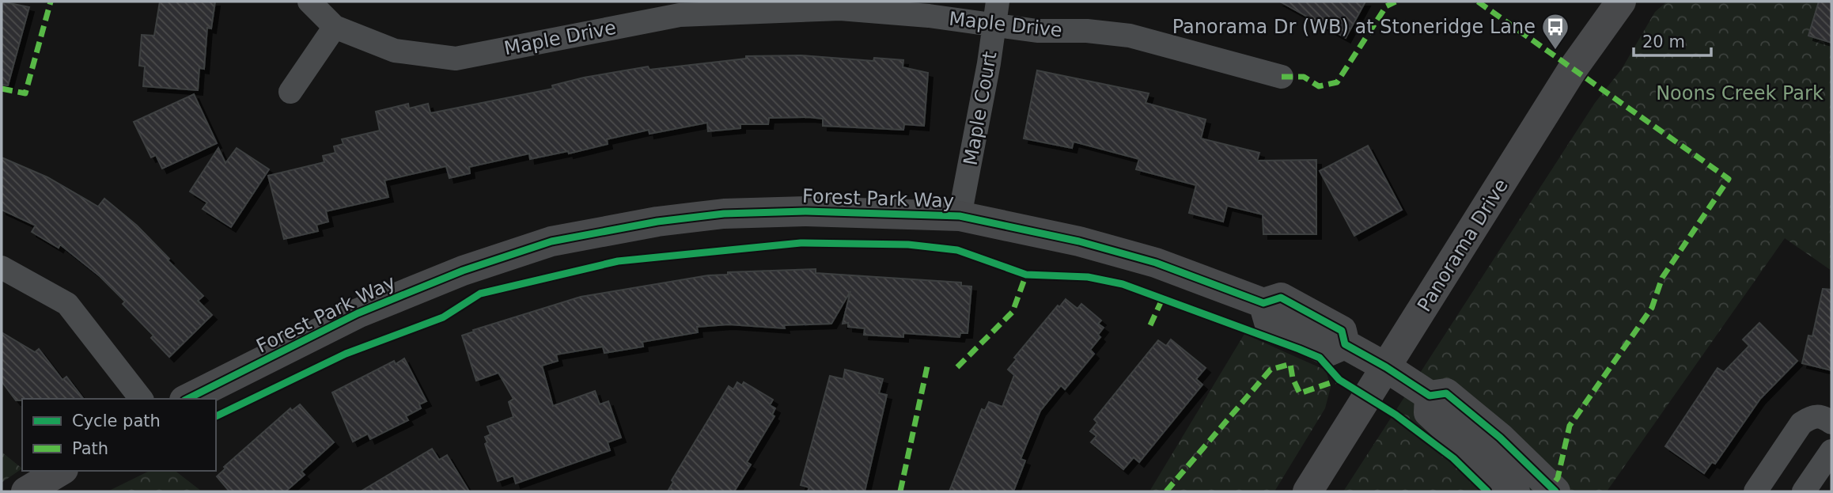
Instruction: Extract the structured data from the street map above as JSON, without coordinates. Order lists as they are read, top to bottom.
{
  "streets": {
    "street": [
      "Maple Drive",
      "Maple Court",
      "Forest Park Way",
      "Panorama Drive"
    ]
  },
  "crossings": [
    ["Maple Drive", "Maple Court"],
    ["Maple Court", "Forest Park Way"],
    ["Forest Park Way", "Panorama Drive"]
  ],
  "parks": ["Noons Creek Park"],
  "places": {
    "bus stop": ["Panorama Dr (WB) at Stoneridge Lane"]
  },
  "legend": ["Cycle path", "Path"],
  "scale_bar": "20 m"
}
